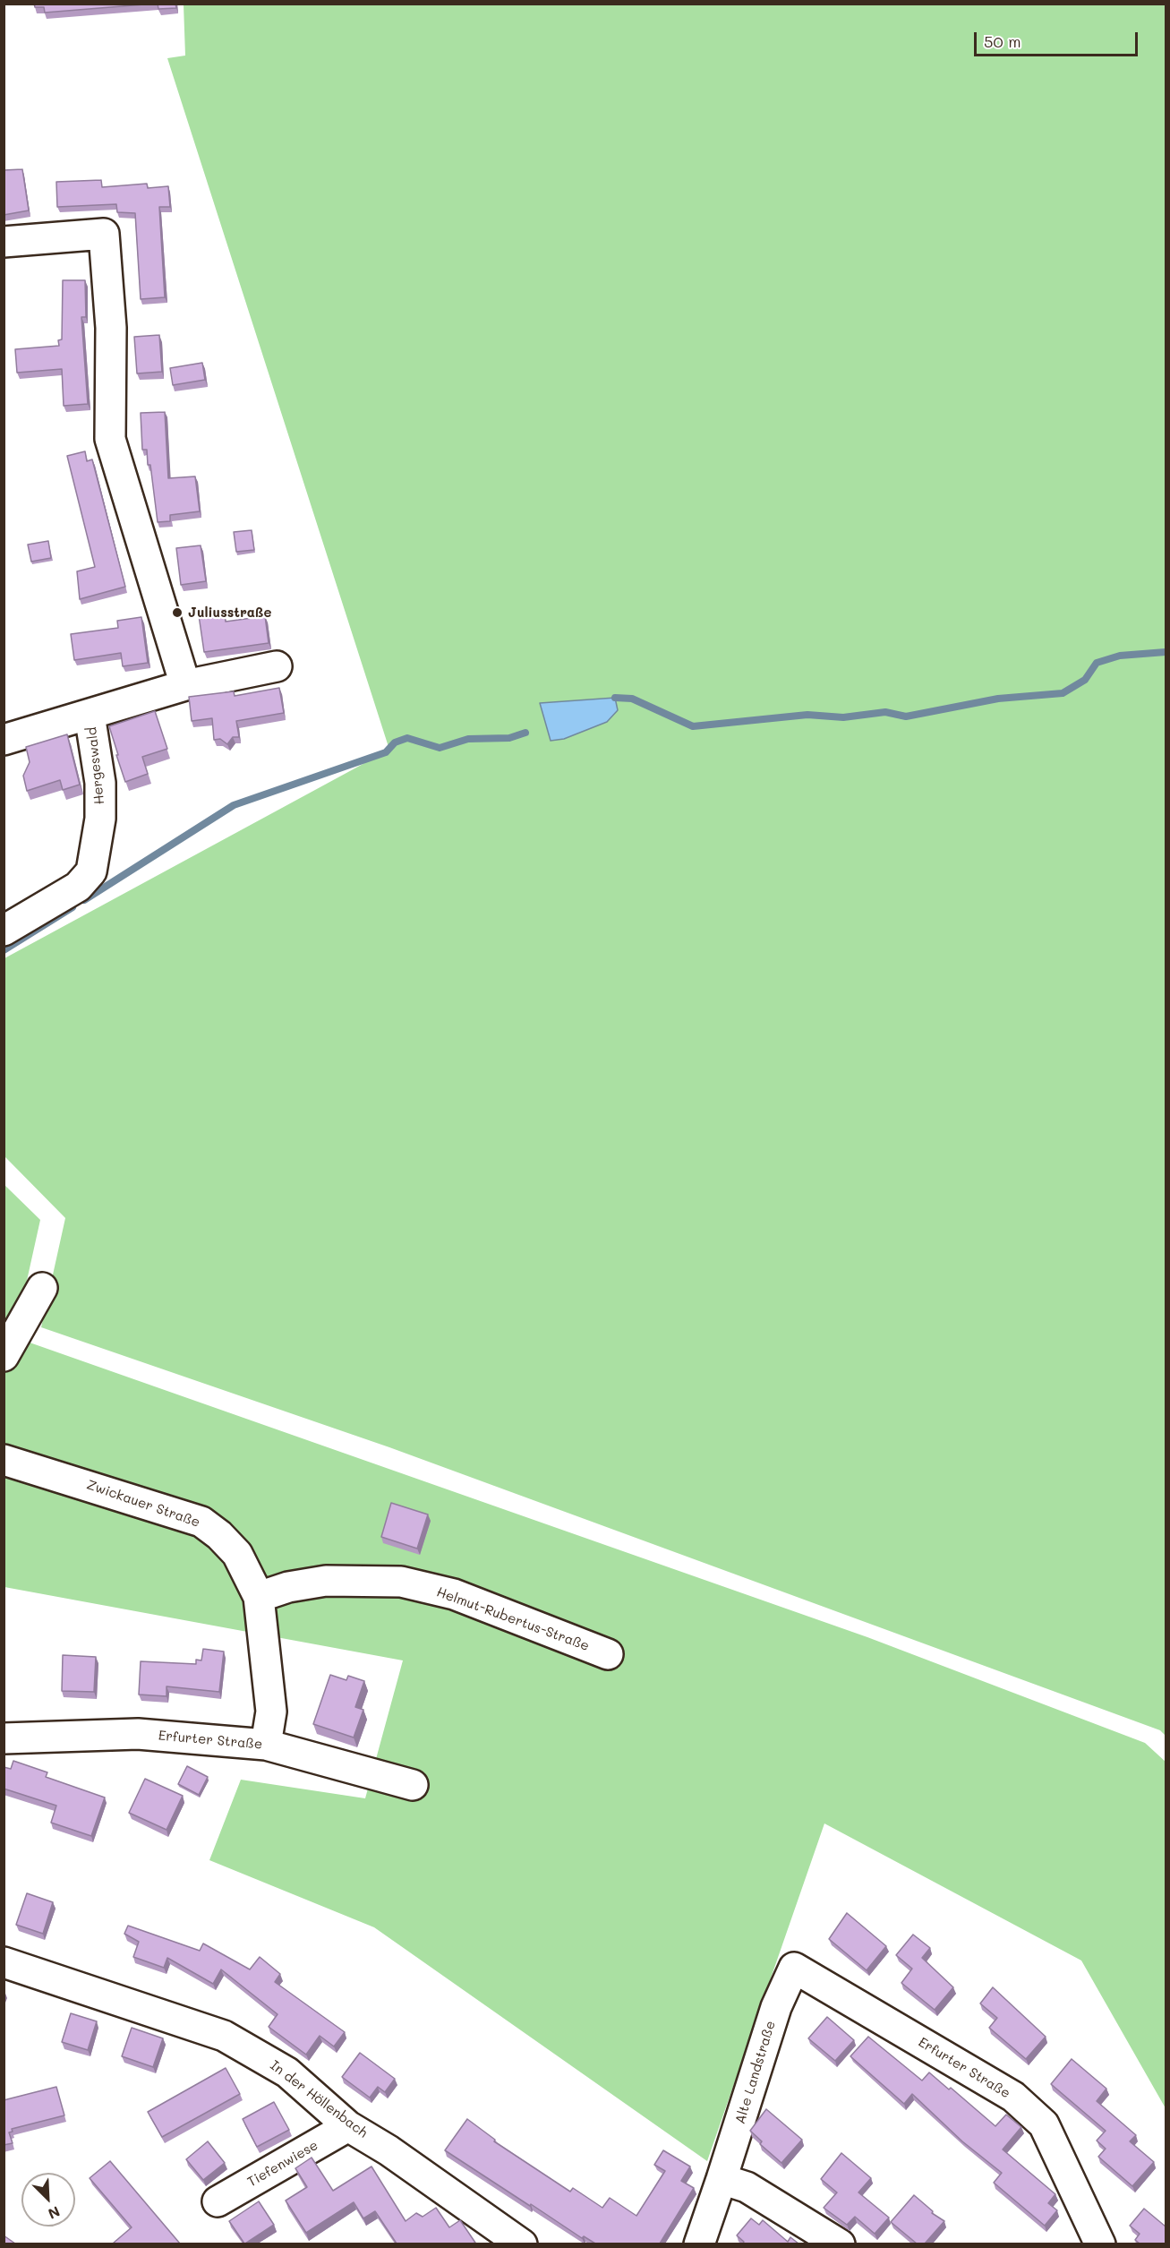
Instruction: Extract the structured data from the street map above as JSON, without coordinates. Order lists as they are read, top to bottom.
{
  "streets": {
    "street": [
      "Hergeswald",
      "Zwickauer Straße",
      "Helmut-Rubertus-Straße",
      "Erfurter Straße",
      "Alte Landstraße",
      "In der Höllenbach",
      "Tiefenwiese"
    ]
  },
  "crossings": [
    ["Zwickauer Straße", "Helmut-Rubertus-Straße"],
    ["Zwickauer Straße", "Erfurter Straße"],
    ["Erfurter Straße", "Alte Landstraße"],
    ["In der Höllenbach", "Tiefenwiese"]
  ],
  "places": ["Juliusstraße"],
  "scale_bar": "50 m",
  "north": "bottom right"
}
